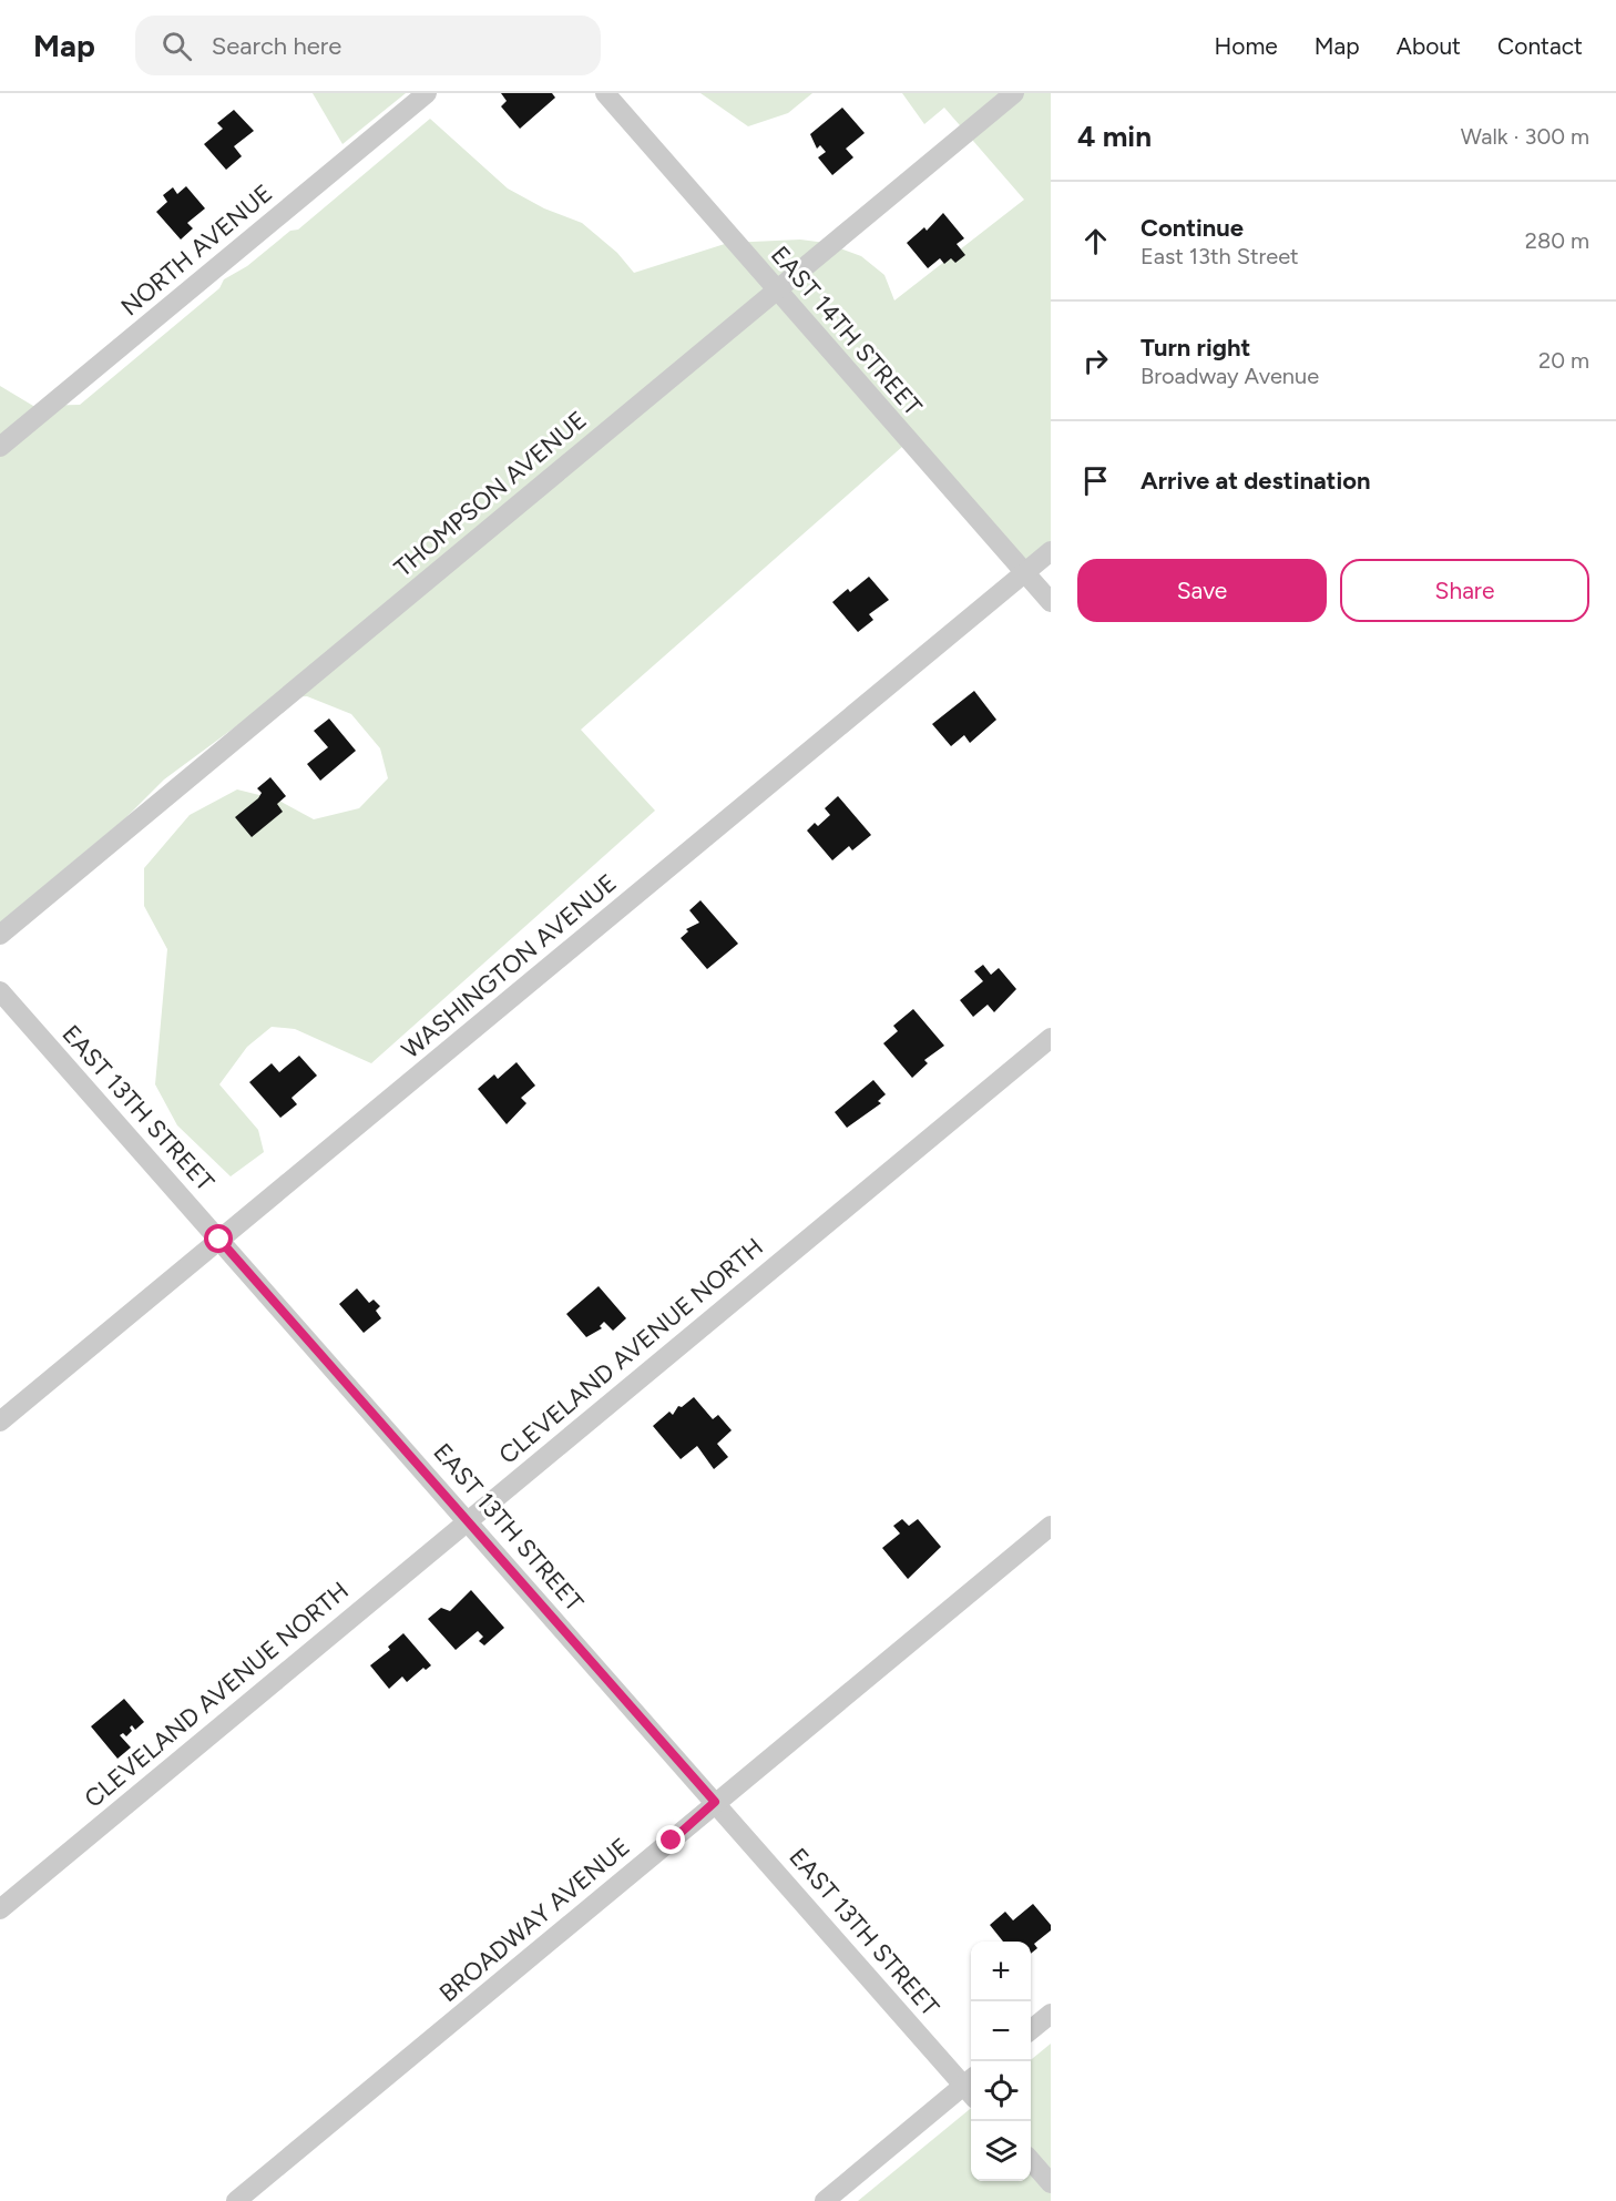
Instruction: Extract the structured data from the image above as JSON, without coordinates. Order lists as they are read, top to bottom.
{
  "streets": {
    "street": [
      "NORTH AVENUE",
      "EAST 14TH STREET",
      "THOMPSON AVENUE",
      "WASHINGTON AVENUE",
      "EAST 13TH STREET",
      "CLEVELAND AVENUE NORTH",
      "BROADWAY AVENUE"
    ]
  },
  "crossings": [
    ["EAST 14TH STREET", "THOMPSON AVENUE"],
    ["EAST 14TH STREET", "WASHINGTON AVENUE"],
    ["WASHINGTON AVENUE", "EAST 13TH STREET"],
    ["EAST 13TH STREET", "CLEVELAND AVENUE NORTH"],
    ["EAST 13TH STREET", "BROADWAY AVENUE"]
  ],
  "page": {
    "header": "Map",
    "search": "Search here",
    "nav": [
      "Home",
      "Map",
      "About",
      "Contact"
    ],
    "heading": ["4 min", "Walk · 300 m"],
    "list": [
      ["Continue", "East 13th Street", "280 m"],
      ["Turn right", "Broadway Avenue", "20 m"],
      "Arrive at destination"
    ],
    "buttons": ["Save", "Share"],
    "map_buttons": ["+", "−"]
  }
}
